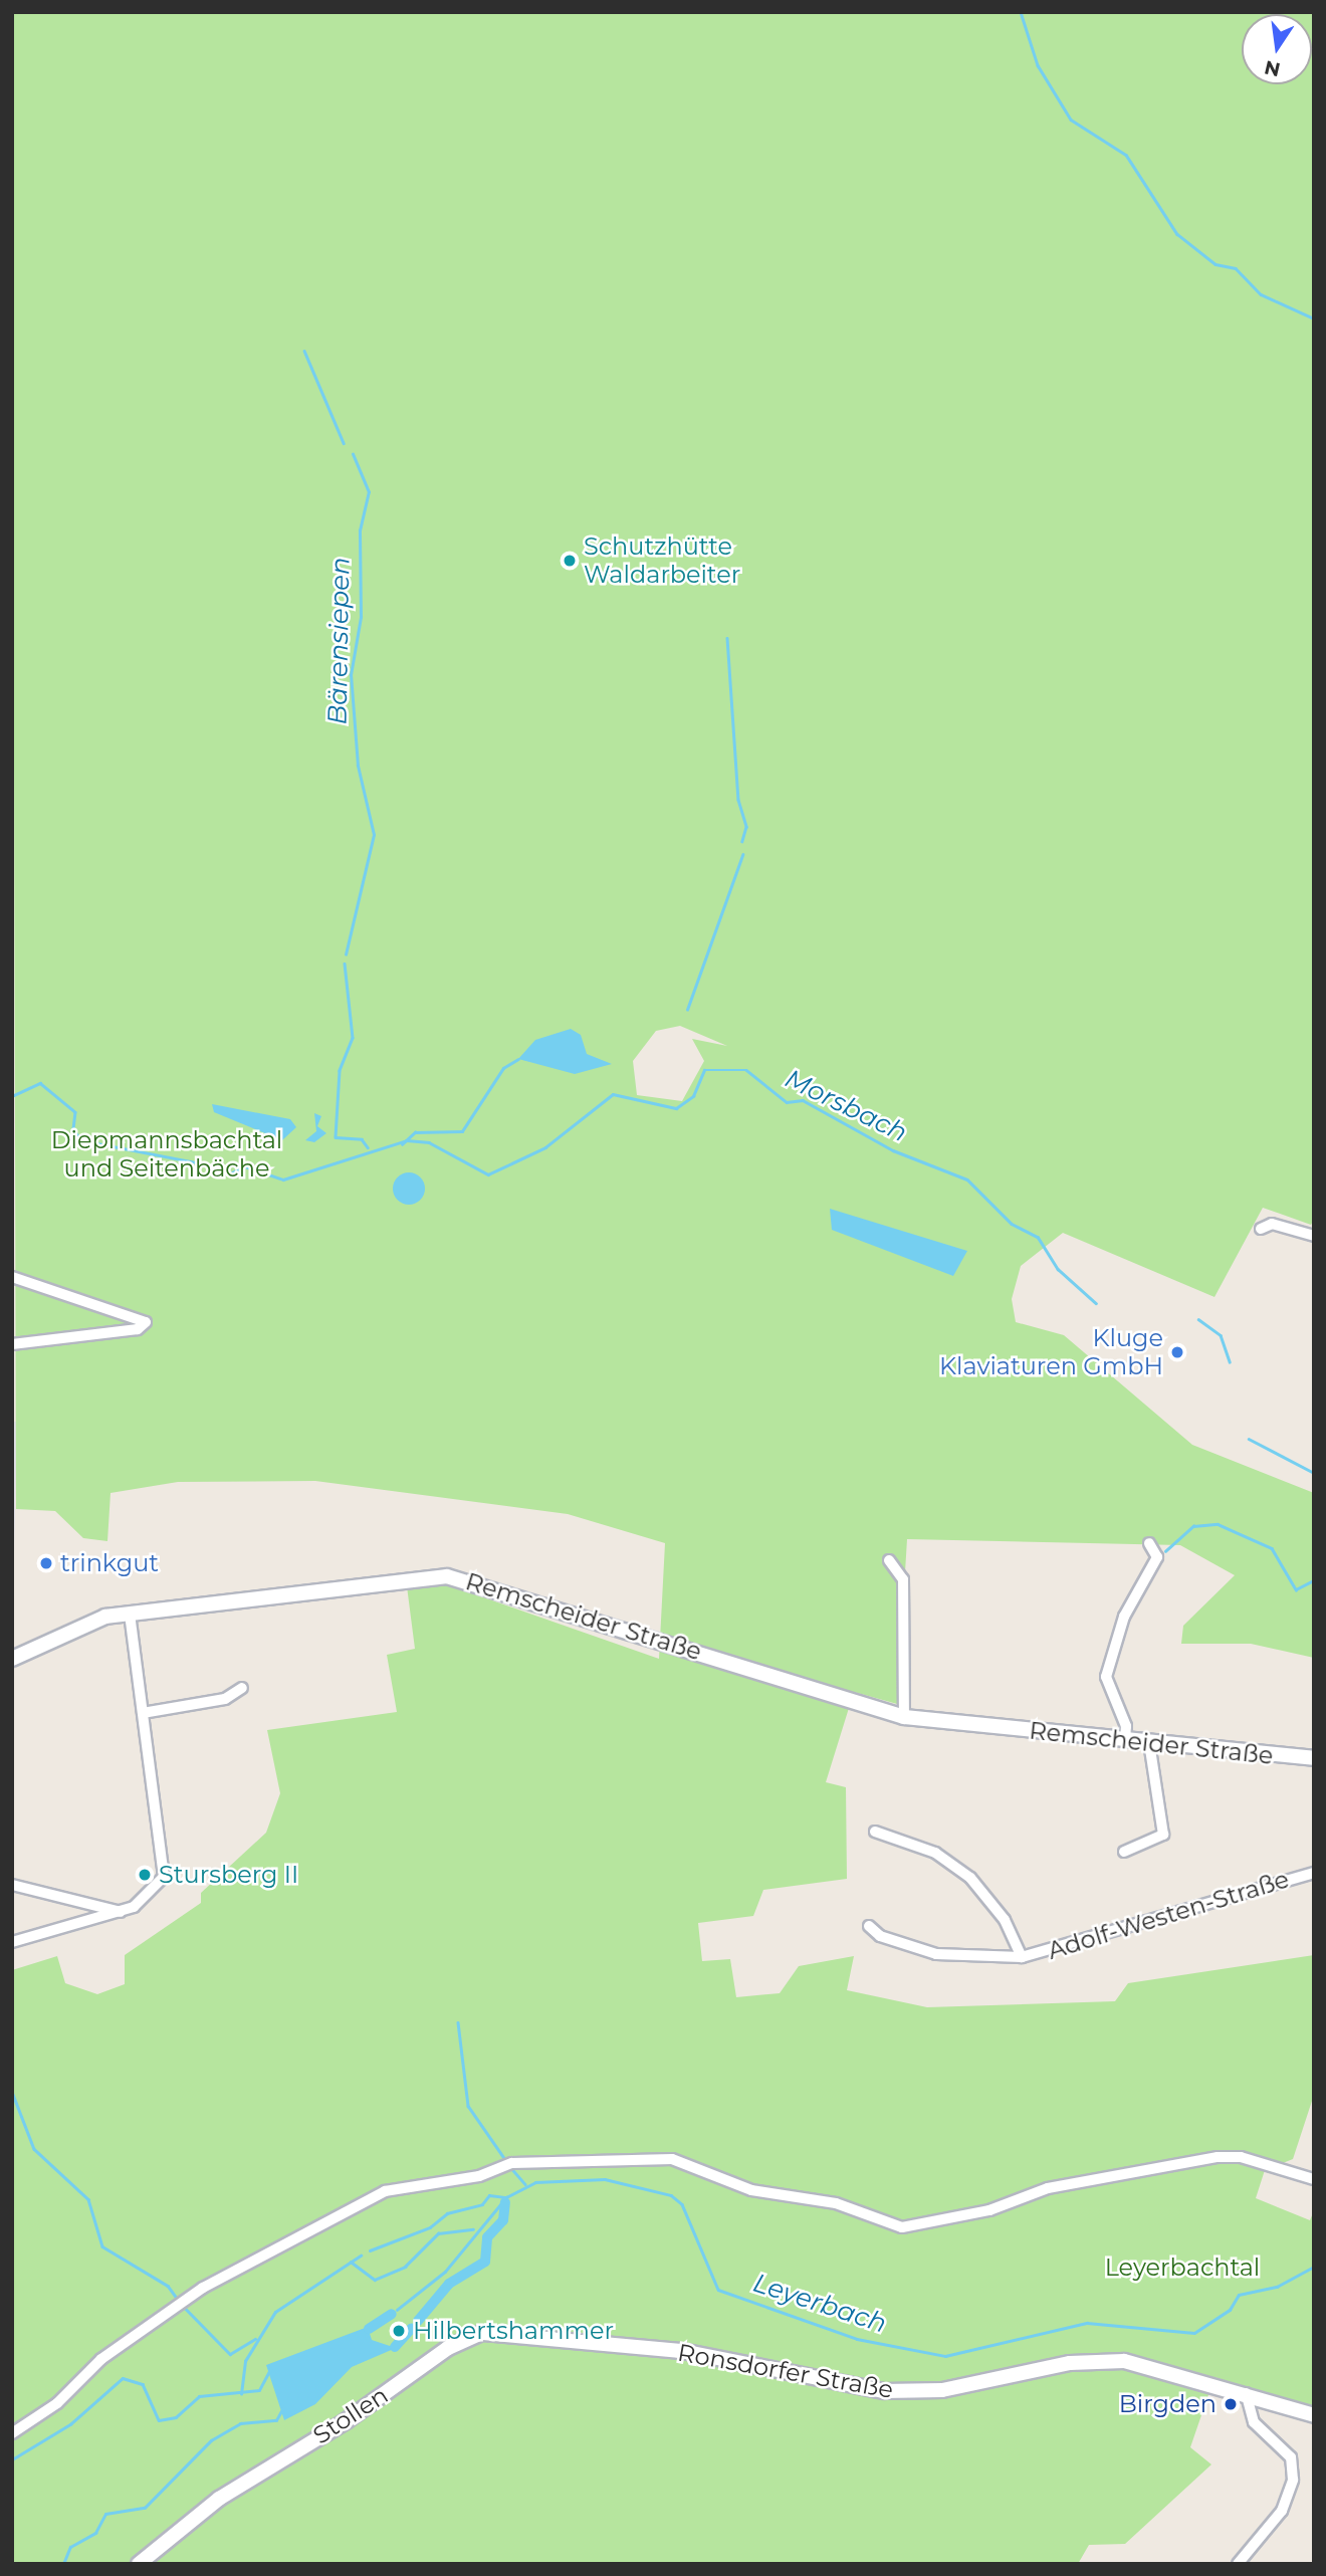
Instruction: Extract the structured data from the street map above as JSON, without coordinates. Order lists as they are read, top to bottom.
{
  "streets": {
    "main road": ["Remscheider Straße", "Ronsdorfer Straße", "Stollen"],
    "street": ["Adolf-Westen-Straße"]
  },
  "crossings": [
    ["Ronsdorfer Straße", "Stollen"]
  ],
  "water": ["Bärensiepen", "Morsbach", "Leyerbach"],
  "parks": ["Diepmannsbachtal und Seitenbäche", "Leyerbachtal"],
  "places": [
    "Schutzhütte Waldarbeiter",
    "Kluge Klaviaturen GmbH",
    "trinkgut",
    "Stursberg II",
    "Hilbertshammer",
    "Birgden"
  ],
  "north": "bottom"
}
